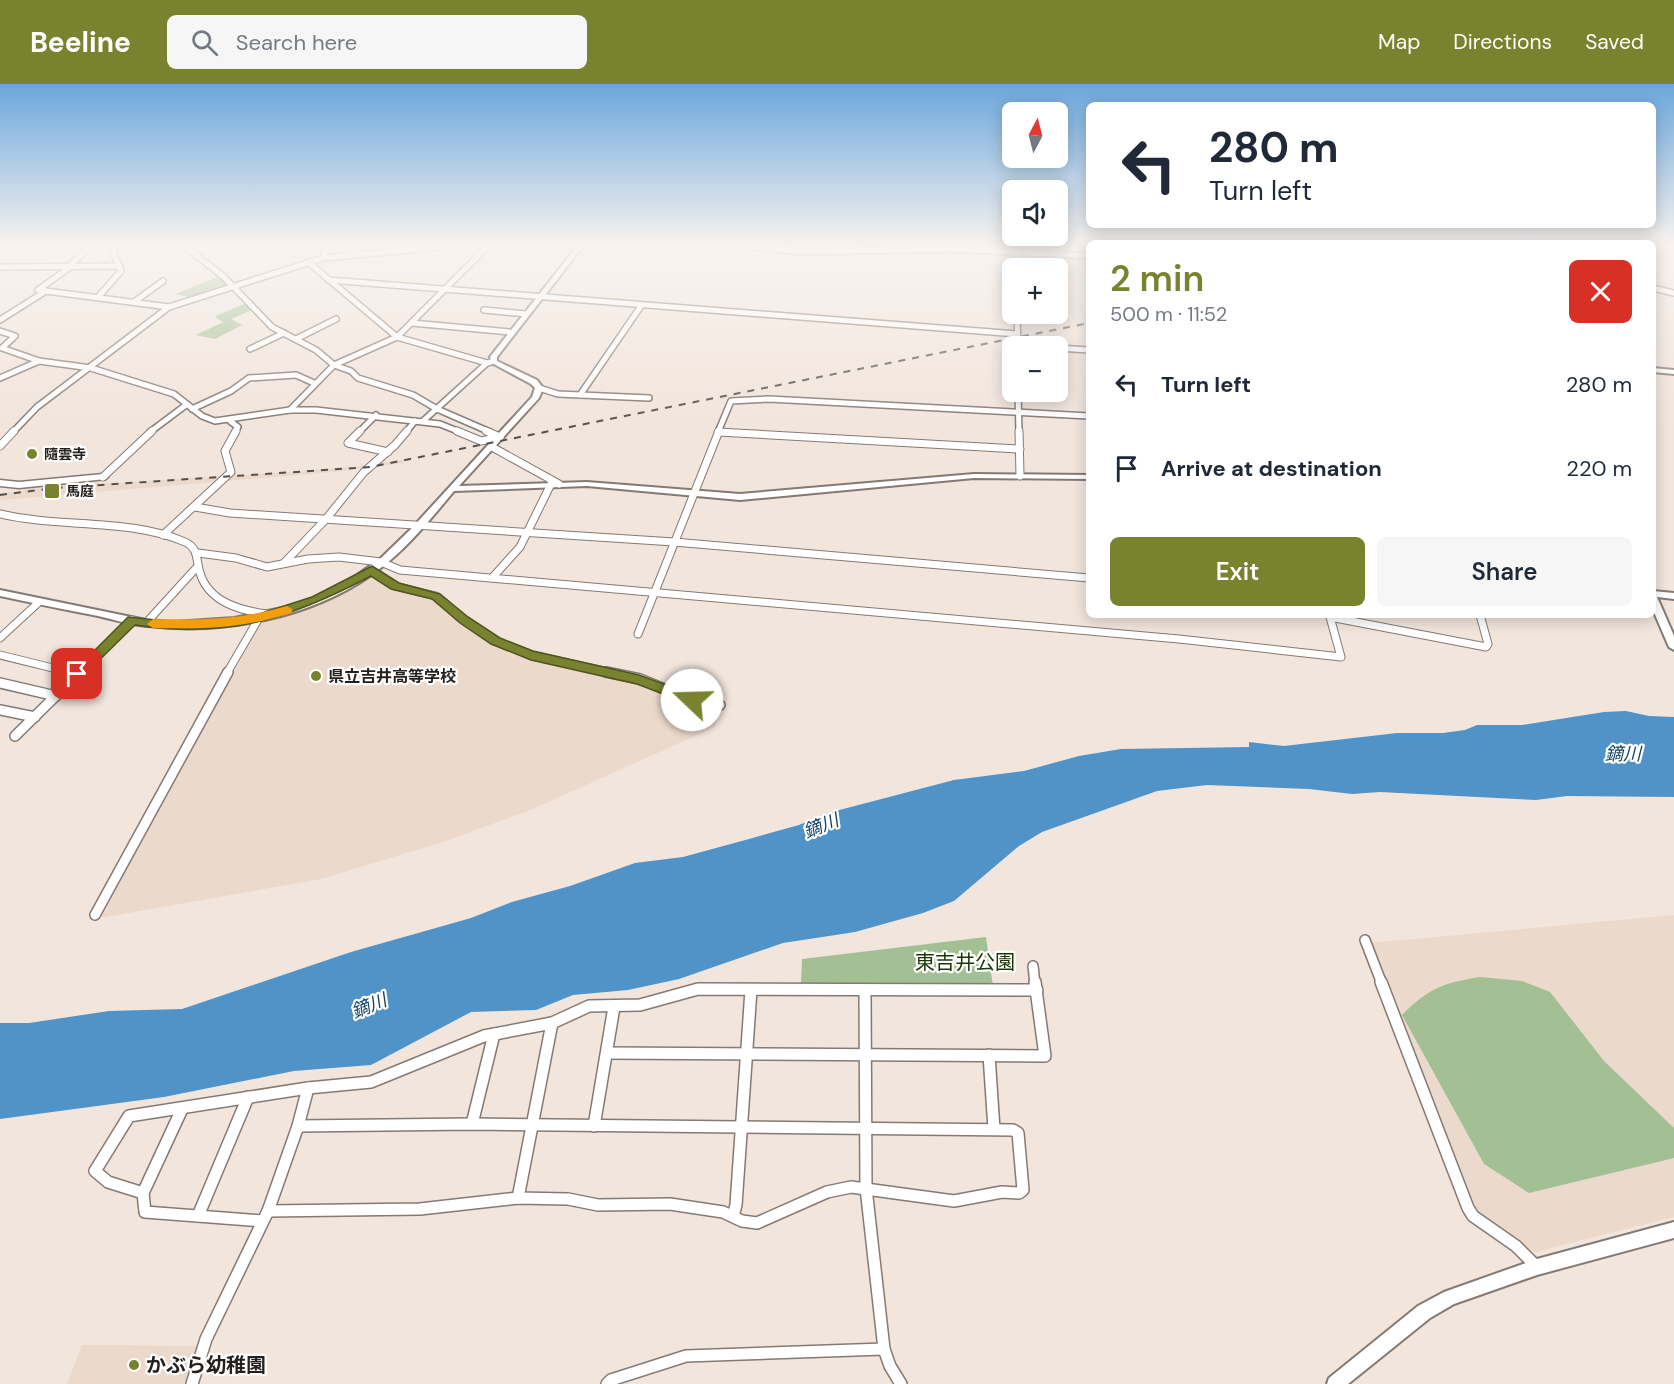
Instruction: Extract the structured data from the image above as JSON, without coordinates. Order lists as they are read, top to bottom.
{
  "water": ["鏑川"],
  "parks": ["東吉井公園"],
  "places": {
    "other": ["隨雲寺", "県立吉井高等学校", "かぶら幼稚園"],
    "transit": ["馬庭"]
  },
  "north": "top",
  "page": {
    "header": "Beeline",
    "search": "Search here",
    "nav": ["Map", "Directions", "Saved"],
    "map_buttons": ["+", "−"],
    "turn": ["280 m", "Turn left"],
    "heading": ["2 min", "500 m · 11:52"],
    "list": [
      {
        "name": "Turn left",
        "value": "280 m"
      },
      {
        "name": "Arrive at destination",
        "value": "220 m"
      }
    ],
    "buttons": ["Exit", "Share"]
  }
}
